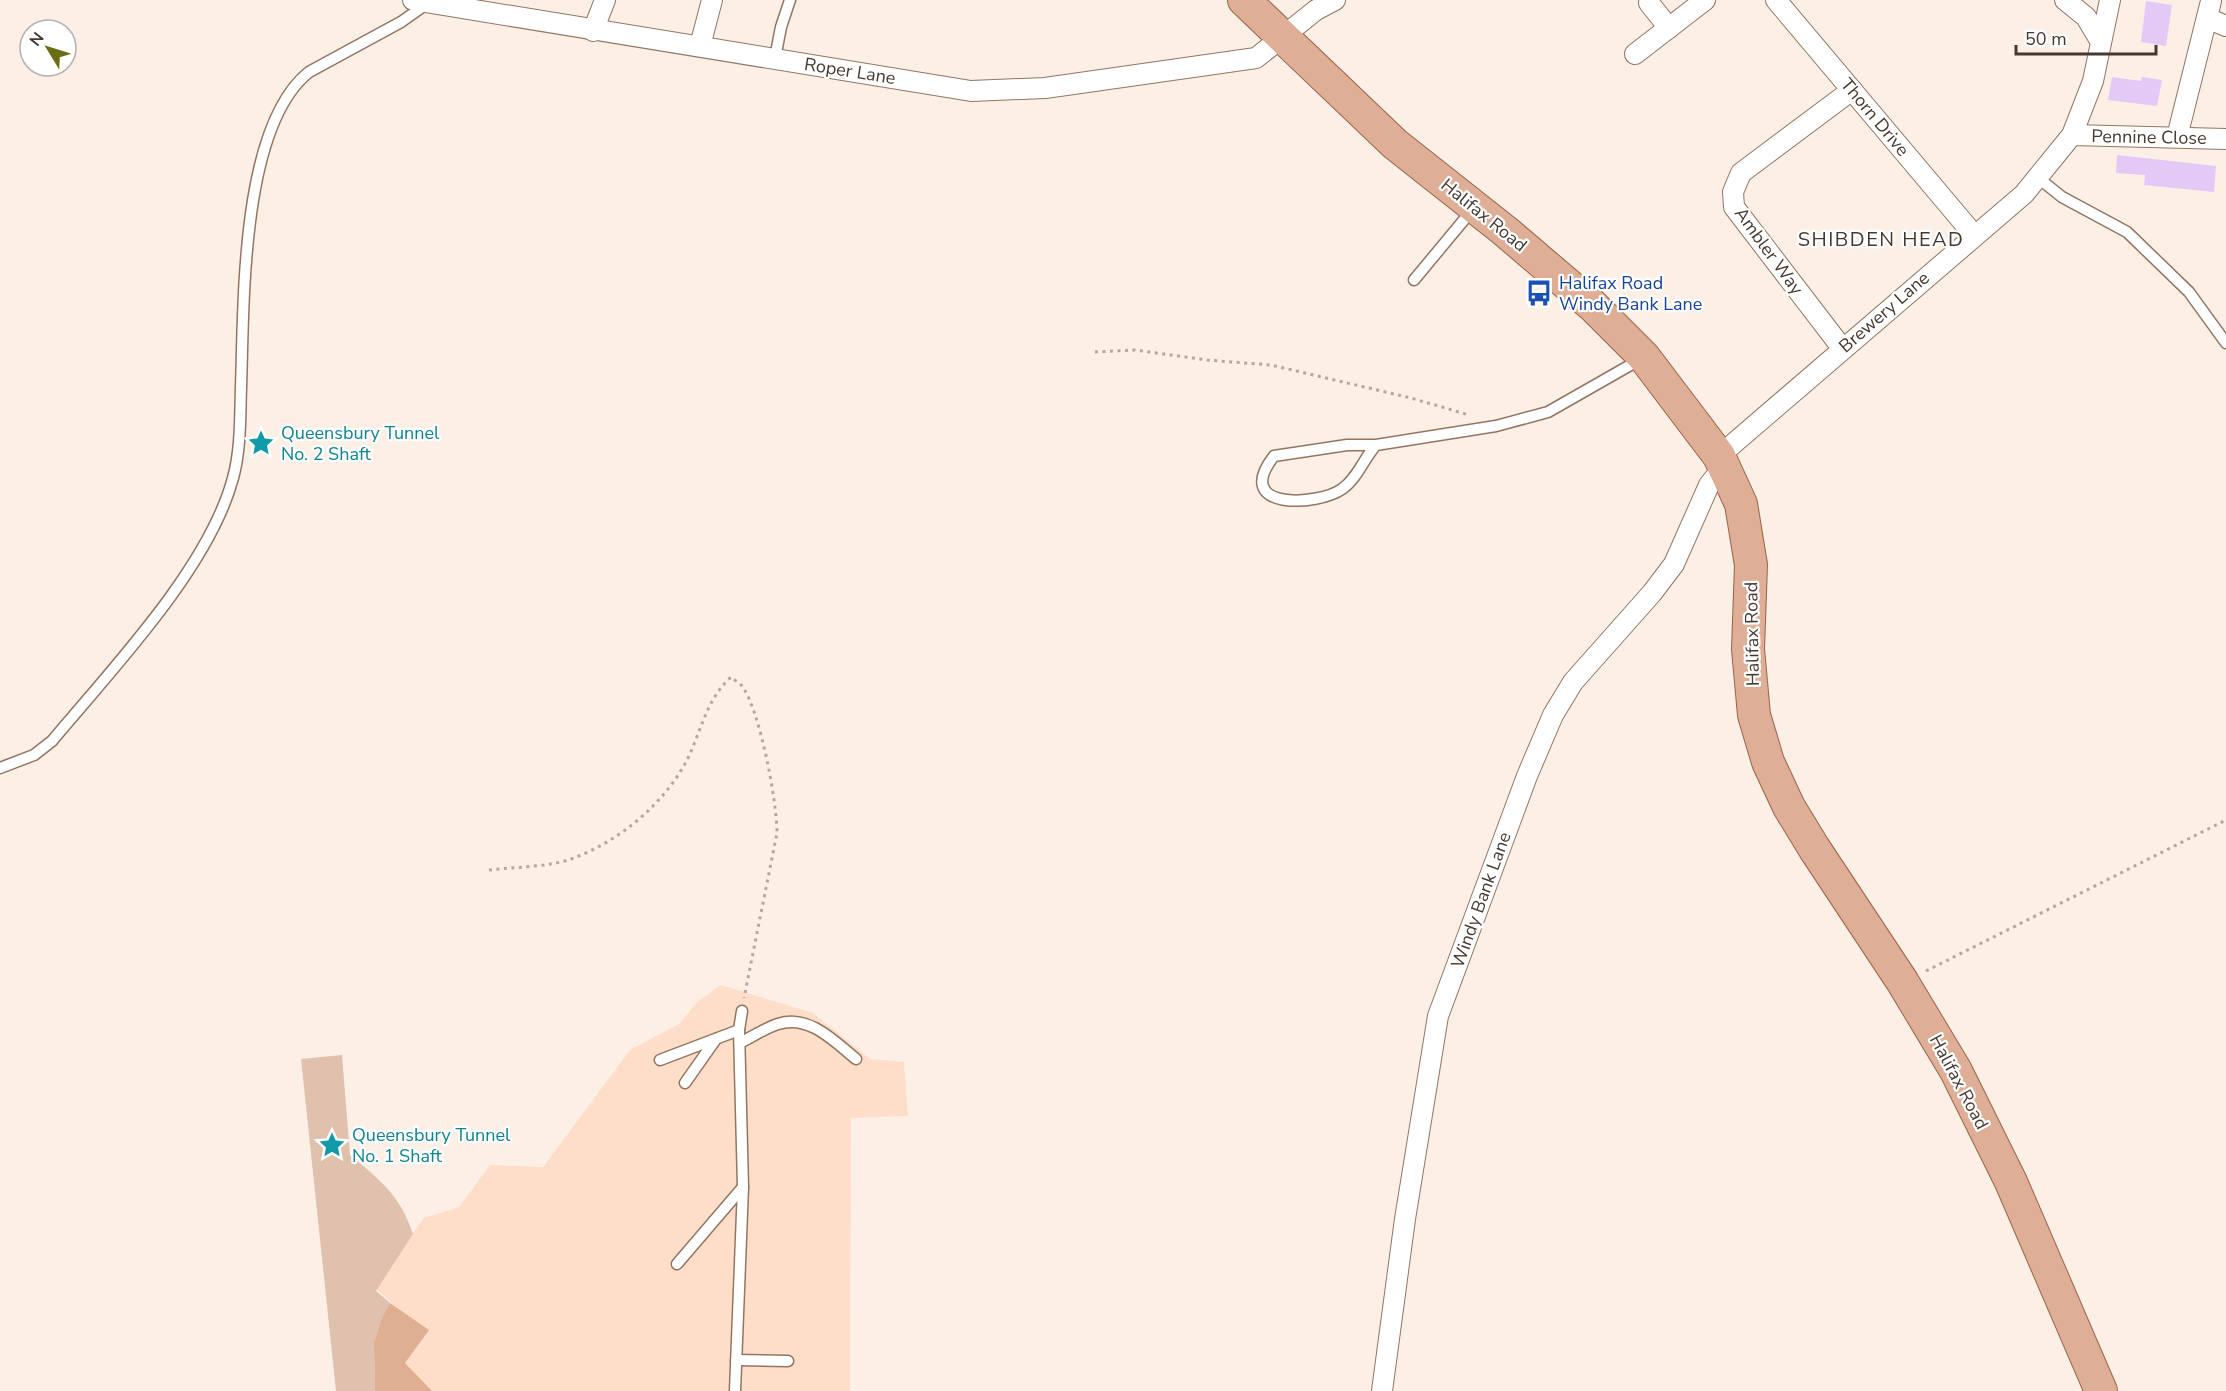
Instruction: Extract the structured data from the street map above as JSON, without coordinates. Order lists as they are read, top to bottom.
{
  "streets": {
    "main road": ["Halifax Road"],
    "street": [
      "Roper Lane",
      "Thorn Drive",
      "Pennine Close",
      "Ambler Way",
      "Brewery Lane",
      "Windy Bank Lane"
    ]
  },
  "crossings": [
    ["Roper Lane", "Halifax Road"],
    ["Thorn Drive", "Ambler Way"],
    ["Thorn Drive", "Brewery Lane"],
    ["Pennine Close", "Brewery Lane"],
    ["Halifax Road", "Brewery Lane"],
    ["Halifax Road", "Windy Bank Lane"],
    ["Ambler Way", "Brewery Lane"],
    ["Brewery Lane", "Windy Bank Lane"]
  ],
  "districts": ["SHIBDEN HEAD"],
  "places": {
    "bus stop": ["Halifax Road Windy Bank Lane"],
    "place": ["Queensbury Tunnel No. 2 Shaft", "Queensbury Tunnel No. 1 Shaft"]
  },
  "scale_bar": "50 m",
  "north": "top left"
}
